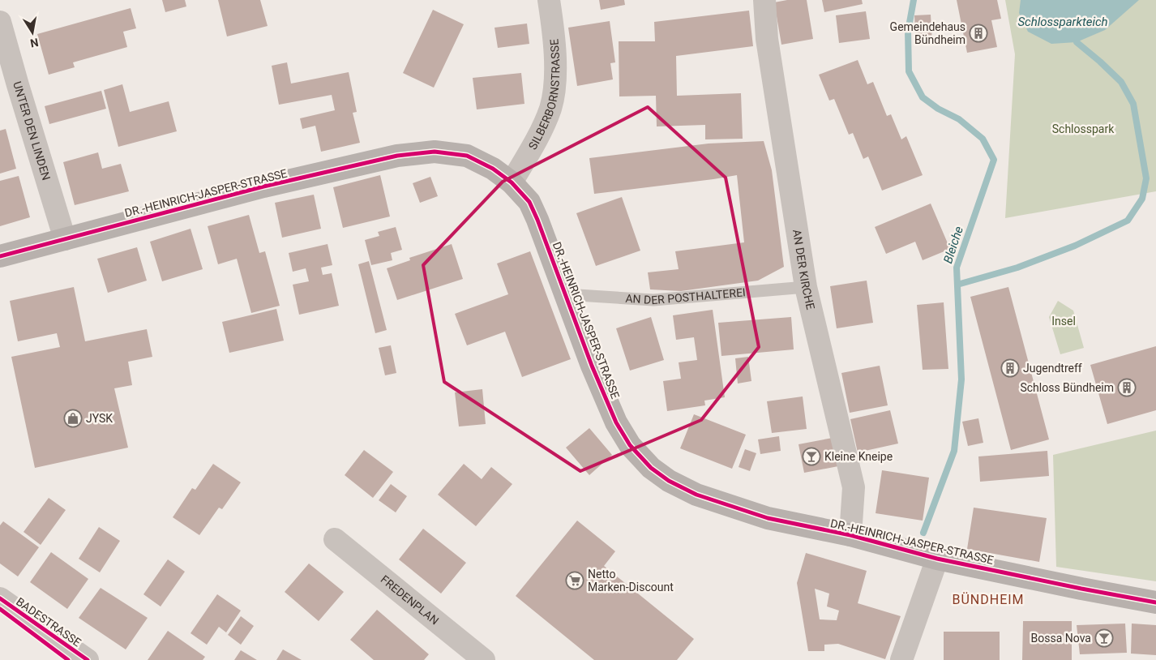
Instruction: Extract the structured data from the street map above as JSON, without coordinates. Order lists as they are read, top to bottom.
{
  "streets": {
    "main road": ["DR.-HEINRICH-JASPER-STRASSE"],
    "street": [
      "SILBERBORNSTRASSE",
      "UNTER DEN LINDEN",
      "AN DER KIRCHE",
      "FREDENPLAN",
      "BADESTRASSE"
    ],
    "lane": ["AN DER POSTHALTEREI"]
  },
  "crossings": [
    ["SILBERBORNSTRASSE", "DR.-HEINRICH-JASPER-STRASSE"],
    ["UNTER DEN LINDEN", "DR.-HEINRICH-JASPER-STRASSE"],
    ["DR.-HEINRICH-JASPER-STRASSE", "AN DER KIRCHE"],
    ["DR.-HEINRICH-JASPER-STRASSE", "AN DER POSTHALTEREI"],
    ["AN DER KIRCHE", "AN DER POSTHALTEREI"]
  ],
  "districts": ["BÜNDHEIM"],
  "water": ["Schlossparkteich", "Bleiche"],
  "parks": ["Schlosspark", "Insel"],
  "places": {
    "building": ["Gemeindehaus Bündheim", "Jugendtreff", "Schloss Bündheim"],
    "shop": ["JYSK"],
    "bar": ["Kleine Kneipe", "Bossa Nova"],
    "supermarket": ["Netto Marken-Discount"]
  },
  "north": "bottom"
}
